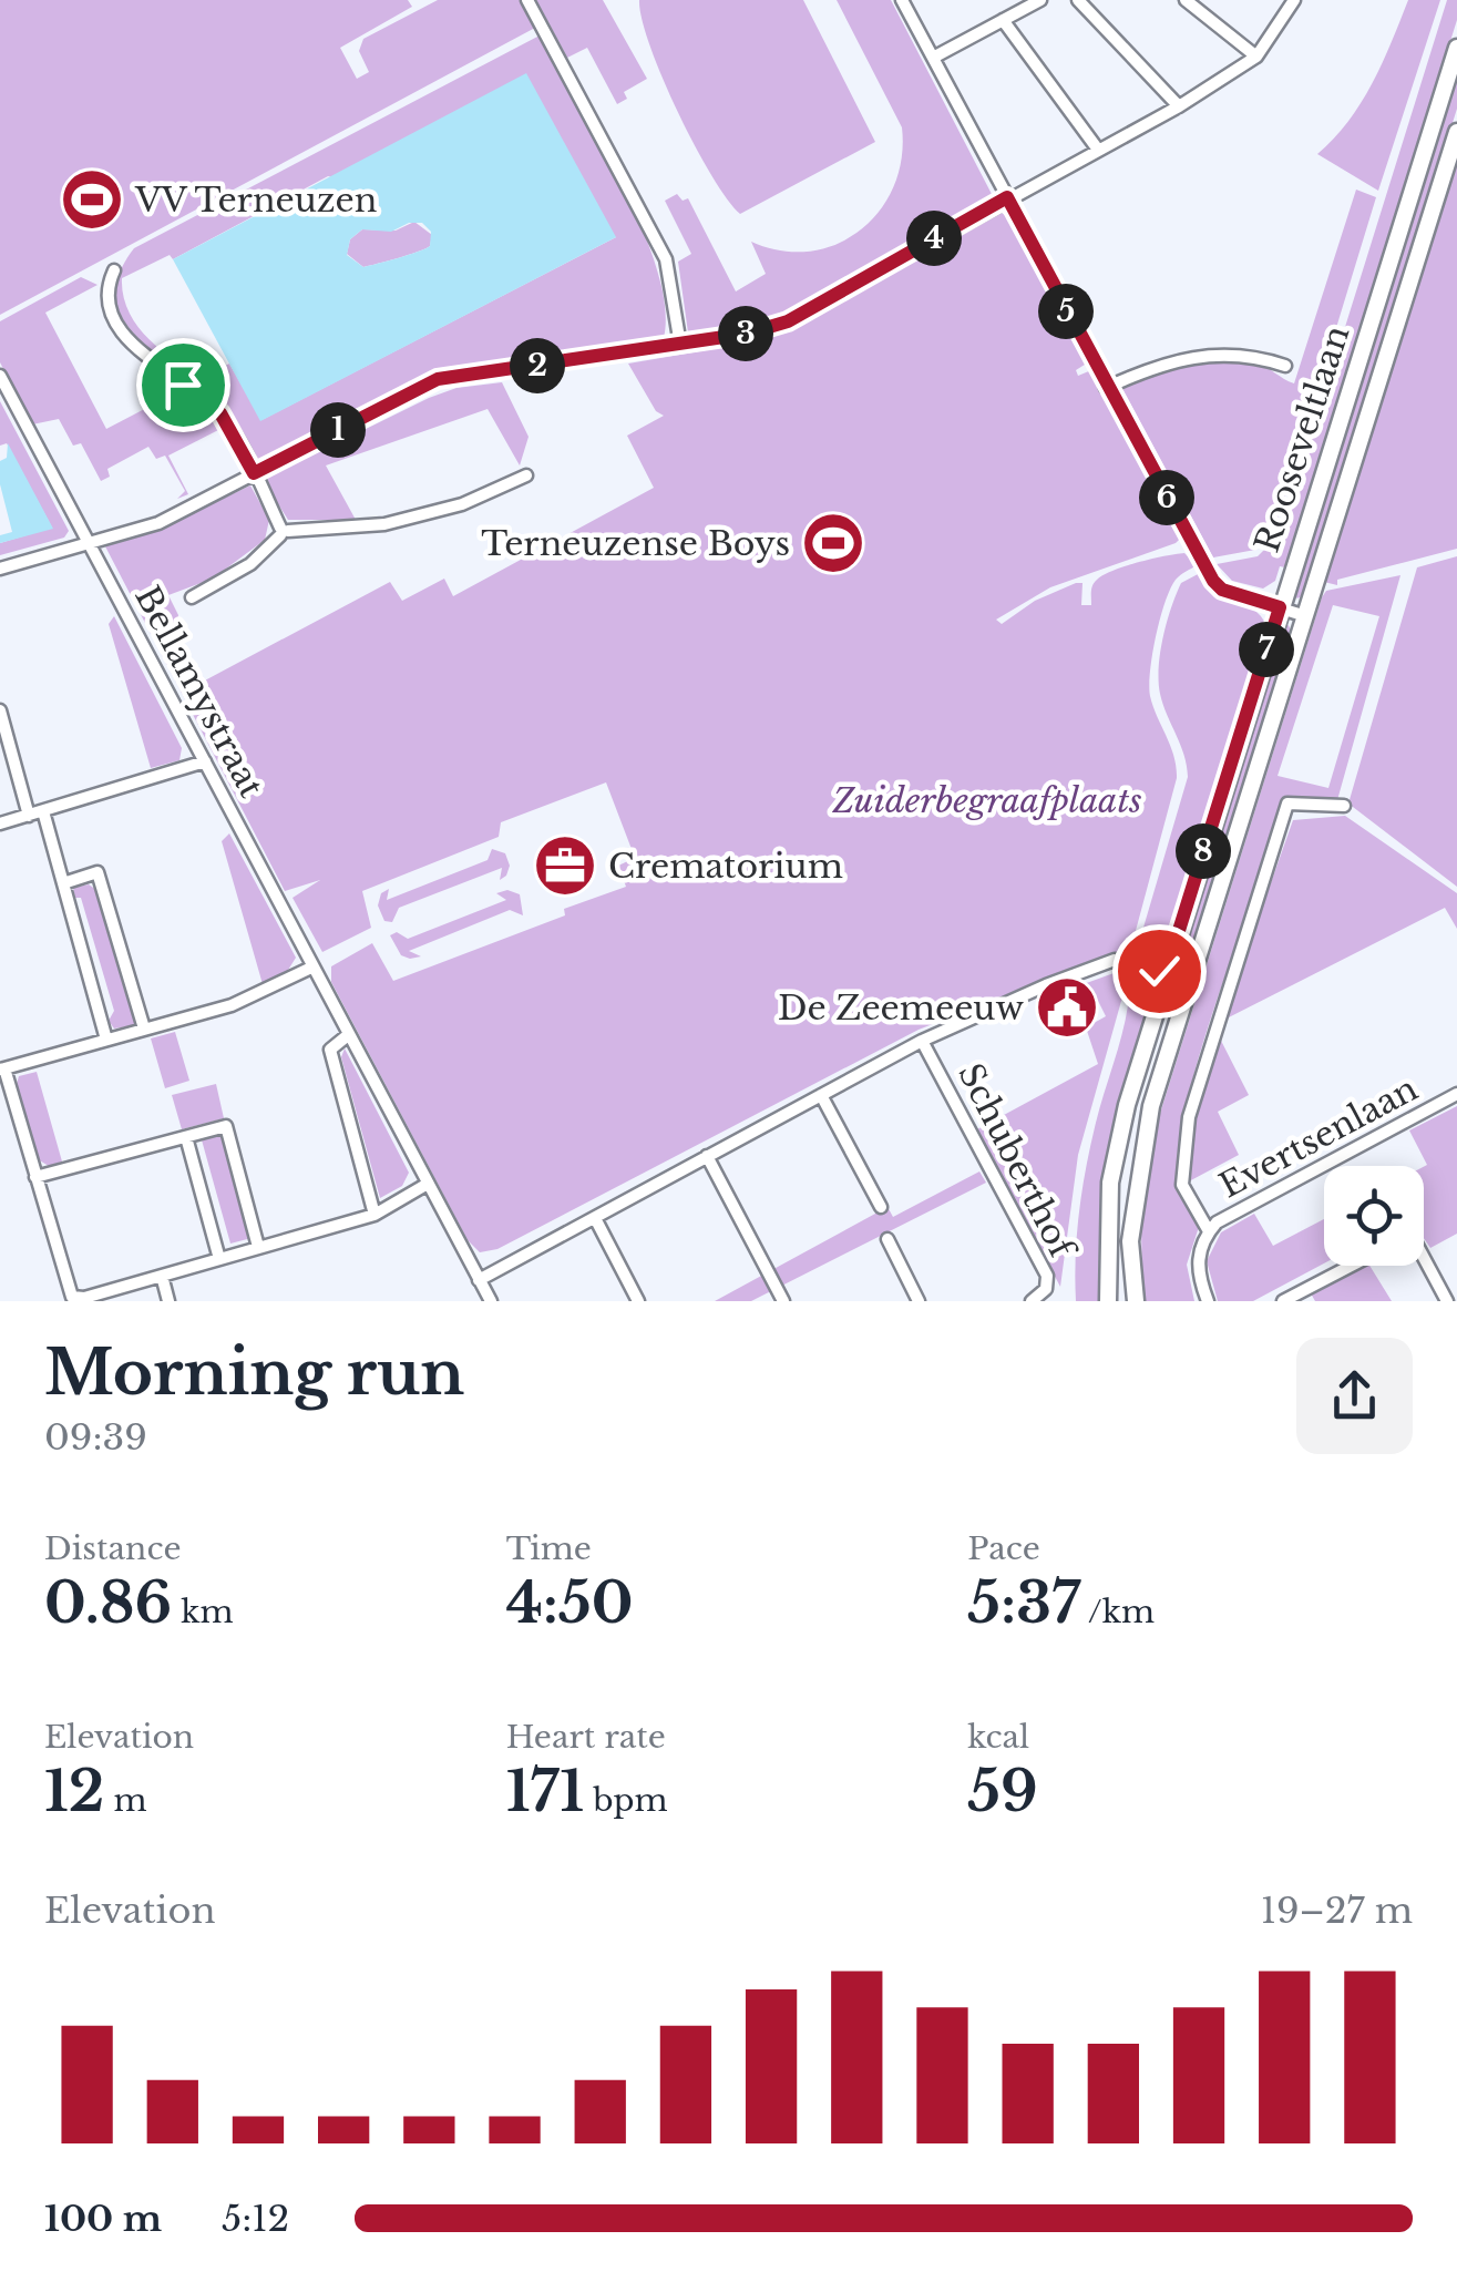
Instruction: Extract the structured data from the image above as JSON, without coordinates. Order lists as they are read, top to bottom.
{
  "streets": {
    "main road": ["Rooseveltlaan"],
    "street": ["Bellamystraat", "Evertsenlaan", "Schuberthof"]
  },
  "crossings": [
    ["Rooseveltlaan", "Schuberthof"],
    ["Bellamystraat", "Schuberthof"]
  ],
  "parks": ["Zuiderbegraafplaats"],
  "places": {
    "sports": ["VV Terneuzen", "Terneuzense Boys"],
    "office": ["Crematorium"],
    "public building": ["De Zeemeeuw"]
  },
  "page": {
    "pins": [
      "4",
      "5",
      "3",
      "2",
      "1",
      "6",
      "7",
      "8"
    ],
    "heading": ["Morning run", "09:39"],
    "stats": [
      ["Distance", "0.86 km"],
      ["Time", "4:50"],
      ["Pace", "5:37 /km"],
      ["Elevation", "12 m"],
      ["Heart rate", "171 bpm"],
      ["kcal", "59"]
    ],
    "chart": ["Elevation", "19–27 m"],
    "list": [
      {
        "name": "100 m",
        "note": "5:12"
      }
    ]
  }
}
